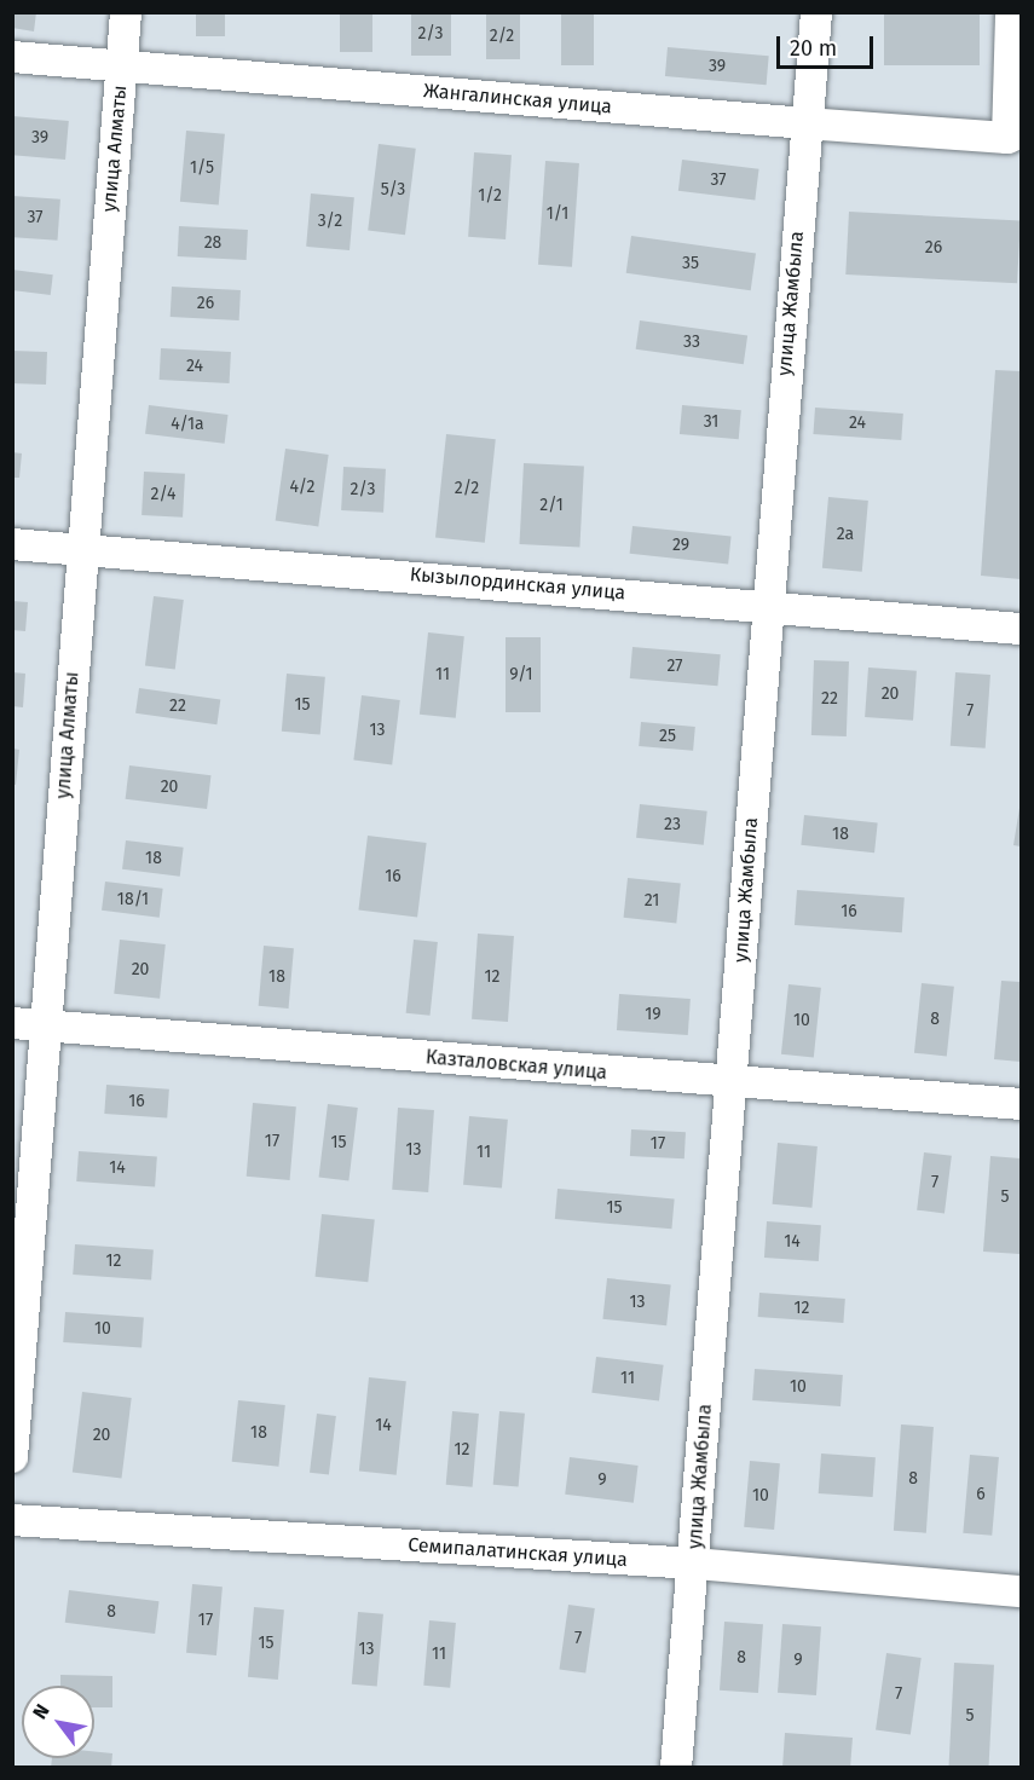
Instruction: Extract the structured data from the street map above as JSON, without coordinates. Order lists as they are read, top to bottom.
{
  "streets": {
    "street": [
      "Жангалинская улица",
      "улица Алматы",
      "улица Жамбыла",
      "Кызылординская улица",
      "Казталовская улица",
      "Семипалатинская улица"
    ]
  },
  "crossings": [
    ["Жангалинская улица", "улица Алматы"],
    ["Жангалинская улица", "улица Жамбыла"],
    ["улица Алматы", "Кызылординская улица"],
    ["улица Алматы", "Казталовская улица"],
    ["улица Жамбыла", "Кызылординская улица"],
    ["улица Жамбыла", "Казталовская улица"],
    ["улица Жамбыла", "Семипалатинская улица"]
  ],
  "house_numbers": [
    "2/3",
    "2/2",
    "39",
    "39",
    "1/5",
    "37",
    "5/3",
    "1/2",
    "1/1",
    "37",
    "3/2",
    "28",
    "26",
    "35",
    "26",
    "33",
    "24",
    "31",
    "24",
    "4/1а",
    "4/2",
    "2/2",
    "2/3",
    "2/4",
    "2/1",
    "2а",
    "29",
    "27",
    "11",
    "9/1",
    "20",
    "22",
    "15",
    "22",
    "7",
    "13",
    "25",
    "20",
    "23",
    "18",
    "18",
    "16",
    "18/1",
    "21",
    "16",
    "20",
    "18",
    "12",
    "19",
    "8",
    "10",
    "16",
    "17",
    "15",
    "17",
    "13",
    "11",
    "14",
    "7",
    "5",
    "15",
    "14",
    "12",
    "13",
    "12",
    "10",
    "11",
    "10",
    "14",
    "18",
    "20",
    "12",
    "8",
    "9",
    "6",
    "10",
    "8",
    "17",
    "7",
    "15",
    "13",
    "11",
    "8",
    "9",
    "7",
    "5"
  ],
  "scale_bar": "20 m",
  "north": "top left"
}
